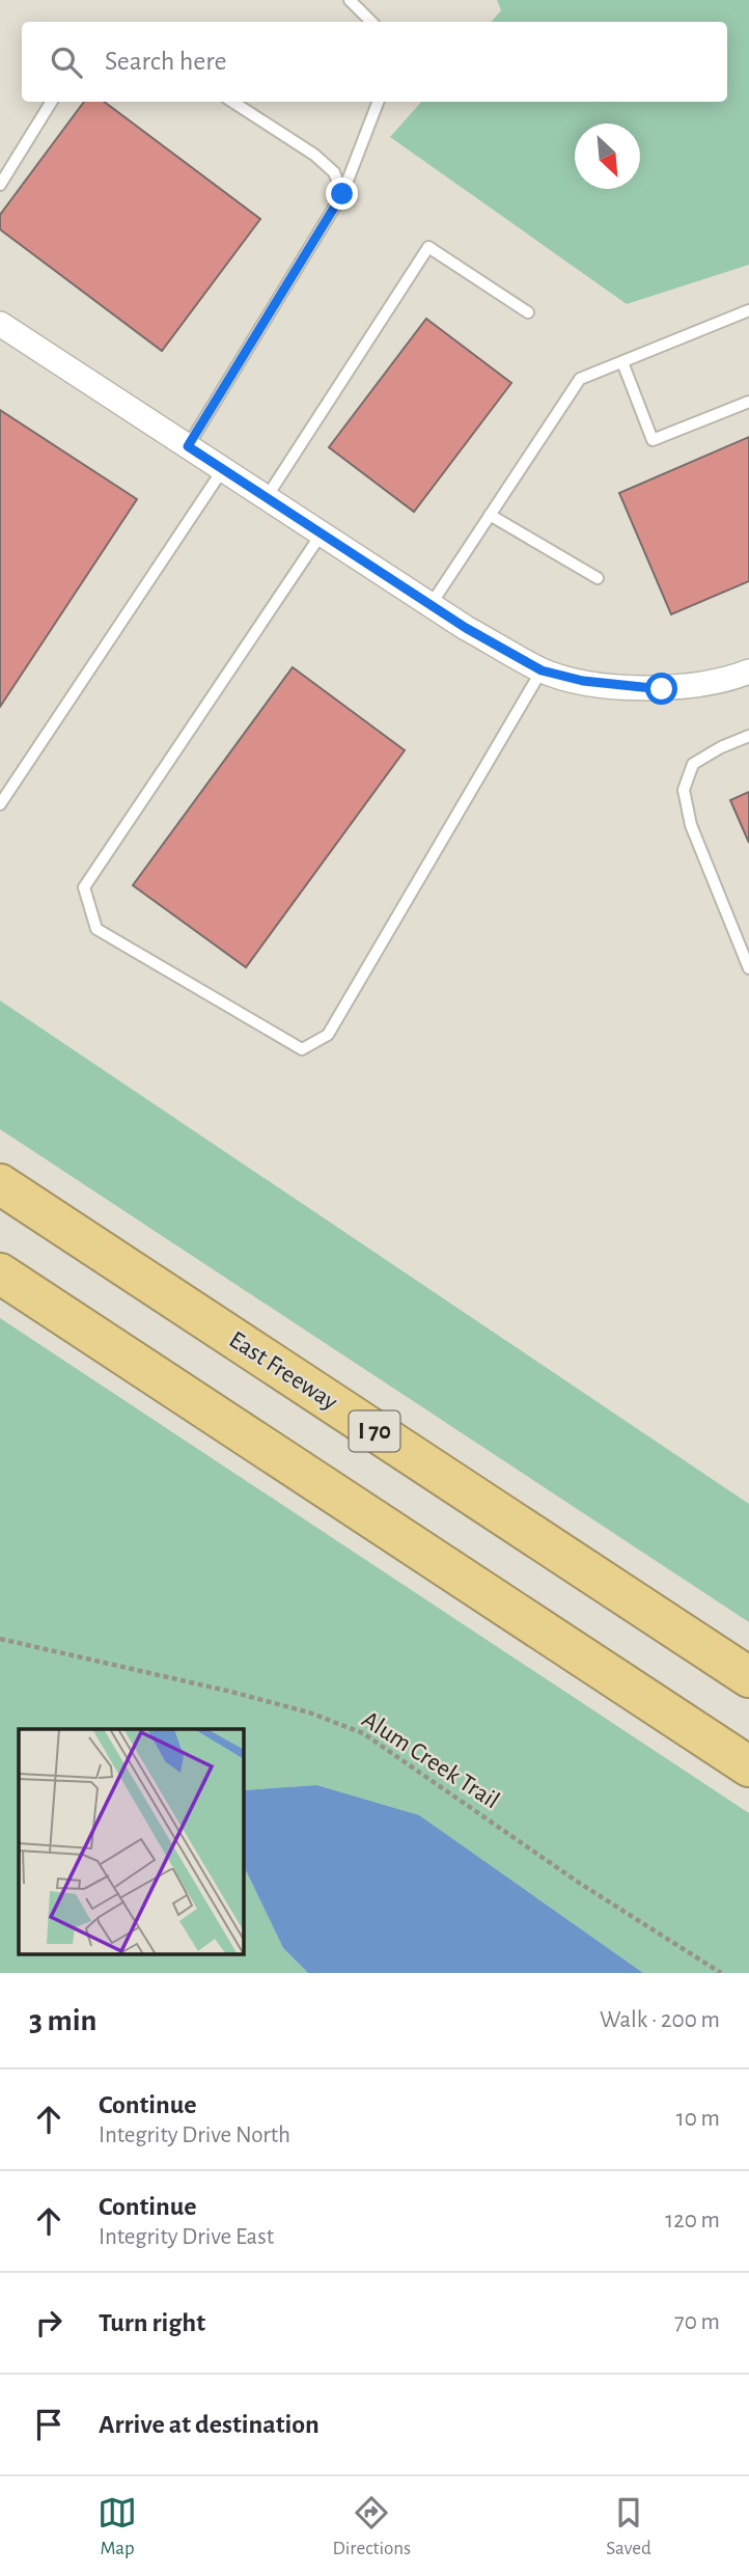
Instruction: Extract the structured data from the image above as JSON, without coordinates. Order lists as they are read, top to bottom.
{
  "streets": {
    "highway": ["East Freeway", "I 70"],
    "path": ["Alum Creek Trail"]
  },
  "north": "bottom right",
  "page": {
    "search": "Search here",
    "heading": ["3 min", "Walk · 200 m"],
    "list": [
      ["Continue", "Integrity Drive North", "10 m"],
      ["Continue", "Integrity Drive East", "120 m"],
      ["Turn right", "70 m"],
      "Arrive at destination"
    ],
    "nav": ["Map", "Directions", "Saved"]
  }
}
